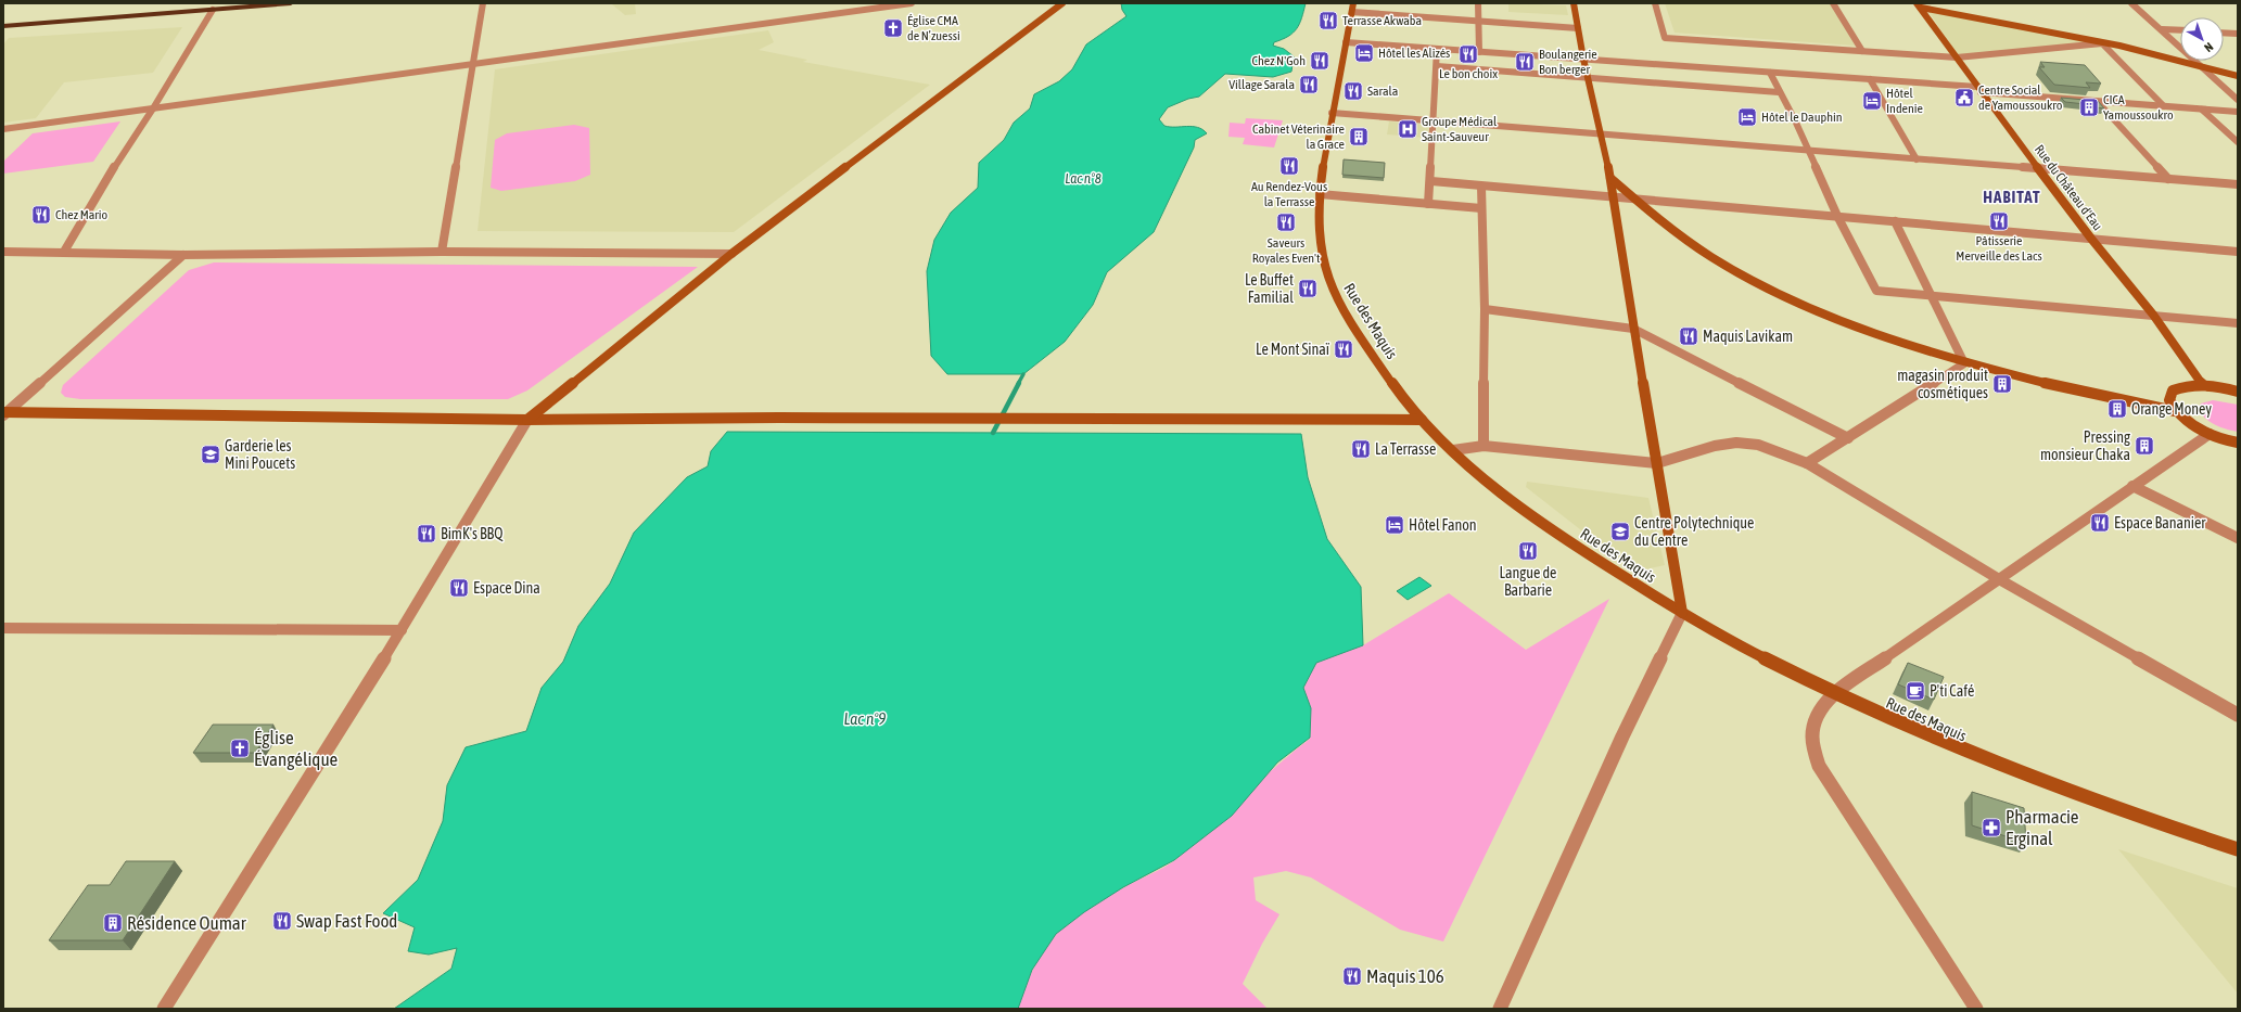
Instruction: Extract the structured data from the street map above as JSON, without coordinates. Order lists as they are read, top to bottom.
{
  "streets": {
    "street": ["Rue du Château d'Eau", "Rue des Maquis"]
  },
  "districts": ["HABITAT"],
  "water": ["Lac n°8", "Lac n°9"],
  "places": {
    "restaurant": [
      "Terrasse Akwaba",
      "Le bon choix",
      "Chez N'Goh",
      "Boulangerie Bon berger",
      "Village Sarala",
      "Sarala",
      "Au Rendez-Vous la Terrasse",
      "Chez Mario",
      "Pâtisserie Merveille des Lacs",
      "Saveurs Royales Even't",
      "Le Buffet Familial",
      "Maquis Lavikam",
      "Le Mont Sinaï",
      "La Terrasse",
      "Espace Bananier",
      "BimK's BBQ",
      "Langue de Barbarie",
      "Espace Dina",
      "Swap Fast Food",
      "Maquis 106"
    ],
    "church": ["Église CMA de N’zuessi", "Église Évangélique"],
    "hotel": [
      "Hôtel les Alizés",
      "Hôtel Indenie",
      "Hôtel le Dauphin",
      "Hôtel Fanon"
    ],
    "public building": ["Centre Social de Yamoussoukro"],
    "building": [
      "CICA Yamoussoukro",
      "Cabinet Véterinaire la Grace",
      "magasin produit cosmétiques",
      "Orange Money",
      "Pressing monsieur Chaka",
      "Résidence Oumar"
    ],
    "hospital": ["Groupe Médical Saint-Sauveur"],
    "school or university": ["Garderie les Mini Poucets", "Centre Polytechnique du Centre"],
    "cafe": ["P'ti Café"],
    "pharmacy": ["Pharmacie Erginal"]
  },
  "north": "bottom right"
}
